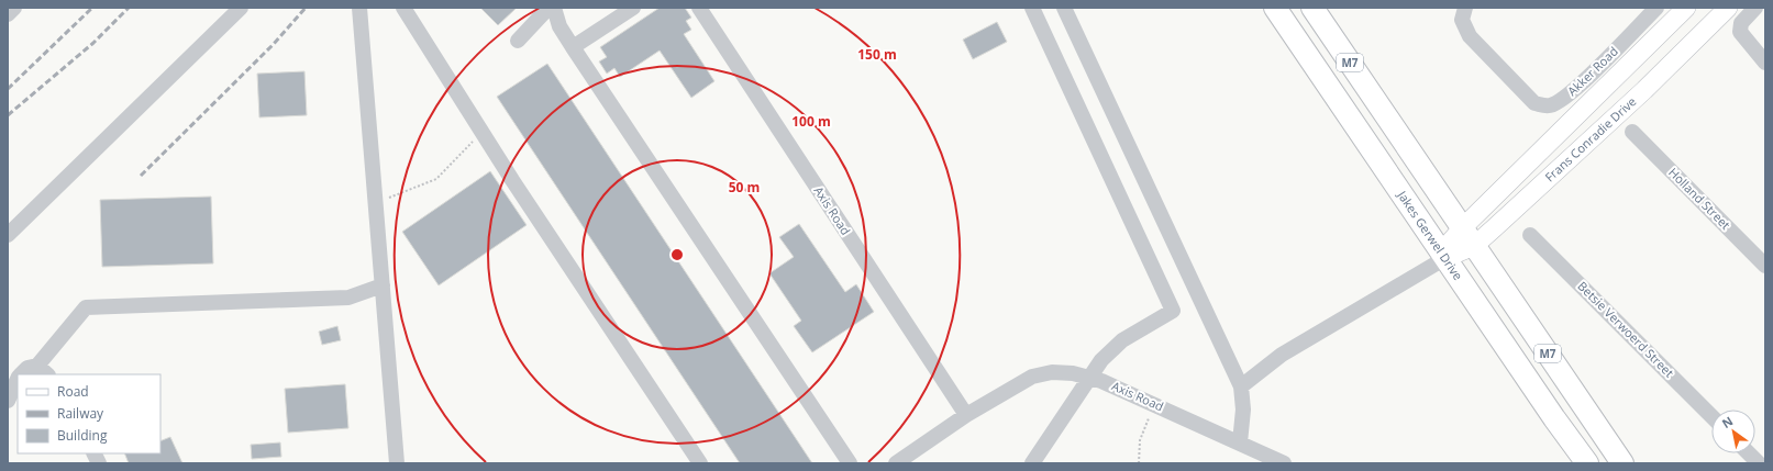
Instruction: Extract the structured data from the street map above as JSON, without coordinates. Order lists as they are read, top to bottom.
{
  "streets": {
    "highway": ["M7", "Jakes Gerwel Drive"],
    "main road": ["Frans Conradie Drive"],
    "street": [
      "Akker Road",
      "Holland Street",
      "Axis Road",
      "Betsie Verwoerd Street"
    ]
  },
  "crossings": [
    ["M7", "Frans Conradie Drive"],
    ["Frans Conradie Drive", "Jakes Gerwel Drive"]
  ],
  "legend": ["Road", "Railway", "Building"],
  "north": "top left",
  "rings": ["150 m", "100 m", "50 m"]
}
